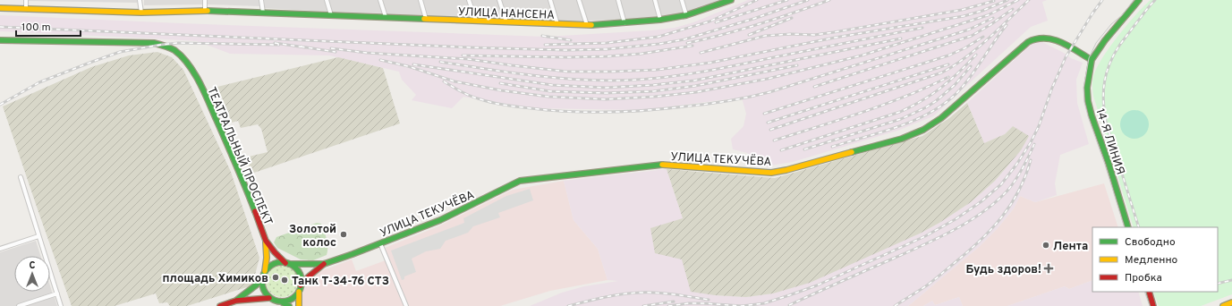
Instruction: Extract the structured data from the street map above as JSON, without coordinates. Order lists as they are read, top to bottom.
{
  "streets": {
    "main road": [
      "УЛИЦА НАНСЕНА",
      "14-Я ЛИНИЯ",
      "ТЕАТРАЛЬНЫЙ ПРОСПЕКТ",
      "УЛИЦА ТЕКУЧЁВА"
    ]
  },
  "crossings": [
    ["14-Я ЛИНИЯ", "УЛИЦА ТЕКУЧЁВА"],
    ["ТЕАТРАЛЬНЫЙ ПРОСПЕКТ", "УЛИЦА ТЕКУЧЁВА"]
  ],
  "places": {
    "other": [
      "Золотой колос",
      "Лента",
      "площадь Химиков",
      "Танк Т-34-76 СТЗ"
    ],
    "health": ["Будь здоров!"]
  },
  "legend": ["Свободно", "Медленно", "Пробка"],
  "scale_bar": "100 m",
  "north": "top"
}
